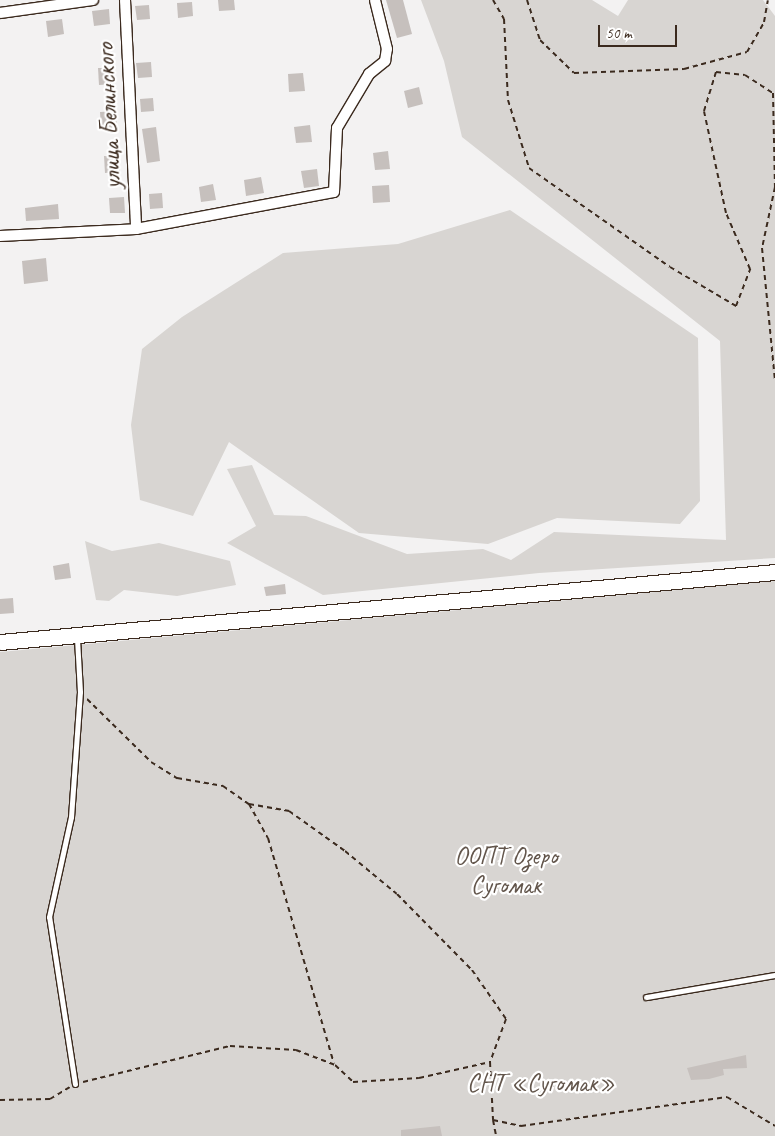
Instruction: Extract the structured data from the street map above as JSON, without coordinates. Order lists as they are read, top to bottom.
{
  "streets": {
    "street": ["улица Белинского"]
  },
  "parks": ["ООПТ Озеро Сугомак", "СНТ «Сугомак»"],
  "scale_bar": "50 m"
}
